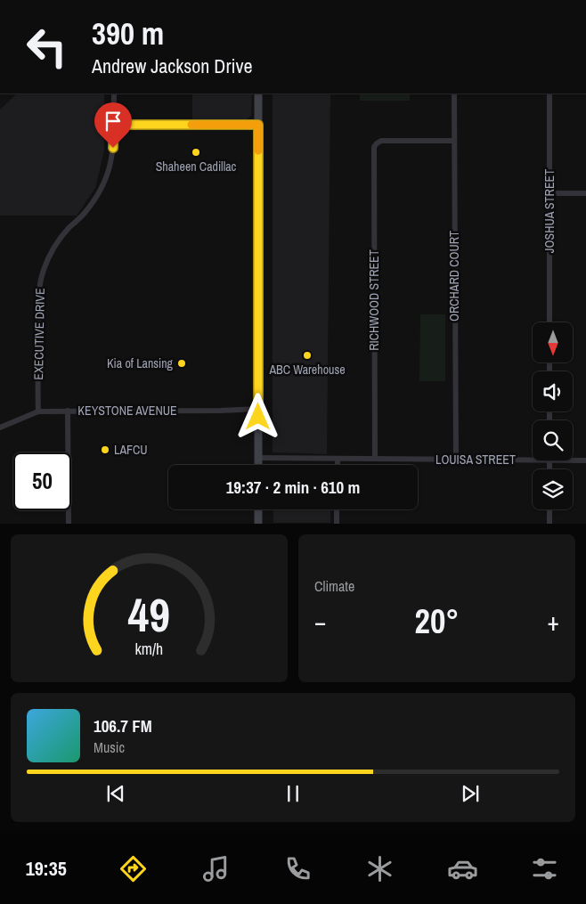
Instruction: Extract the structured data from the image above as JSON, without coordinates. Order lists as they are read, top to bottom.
{
  "streets": {
    "street": [
      "JOSHUA STREET",
      "ORCHARD COURT",
      "RICHWOOD STREET",
      "EXECUTIVE DRIVE",
      "KEYSTONE AVENUE",
      "LOUISA STREET"
    ]
  },
  "crossings": [
    ["ORCHARD COURT", "RICHWOOD STREET"],
    ["ORCHARD COURT", "LOUISA STREET"],
    ["RICHWOOD STREET", "LOUISA STREET"],
    ["EXECUTIVE DRIVE", "KEYSTONE AVENUE"]
  ],
  "places": [
    "Shaheen Cadillac",
    "ABC Warehouse",
    "Kia of Lansing",
    "LAFCU"
  ],
  "north": "bottom",
  "page": {
    "turn": ["390 m", "Andrew Jackson Drive"],
    "limit": "50",
    "trip": "19:37 · 2 min · 610 m",
    "tile": "Climate",
    "heat": ["−", "20°", "+"],
    "song": ["106.7 FM", "Music"],
    "tabs": "19:35",
    "gauge": ["49", "km/h"]
  }
}
